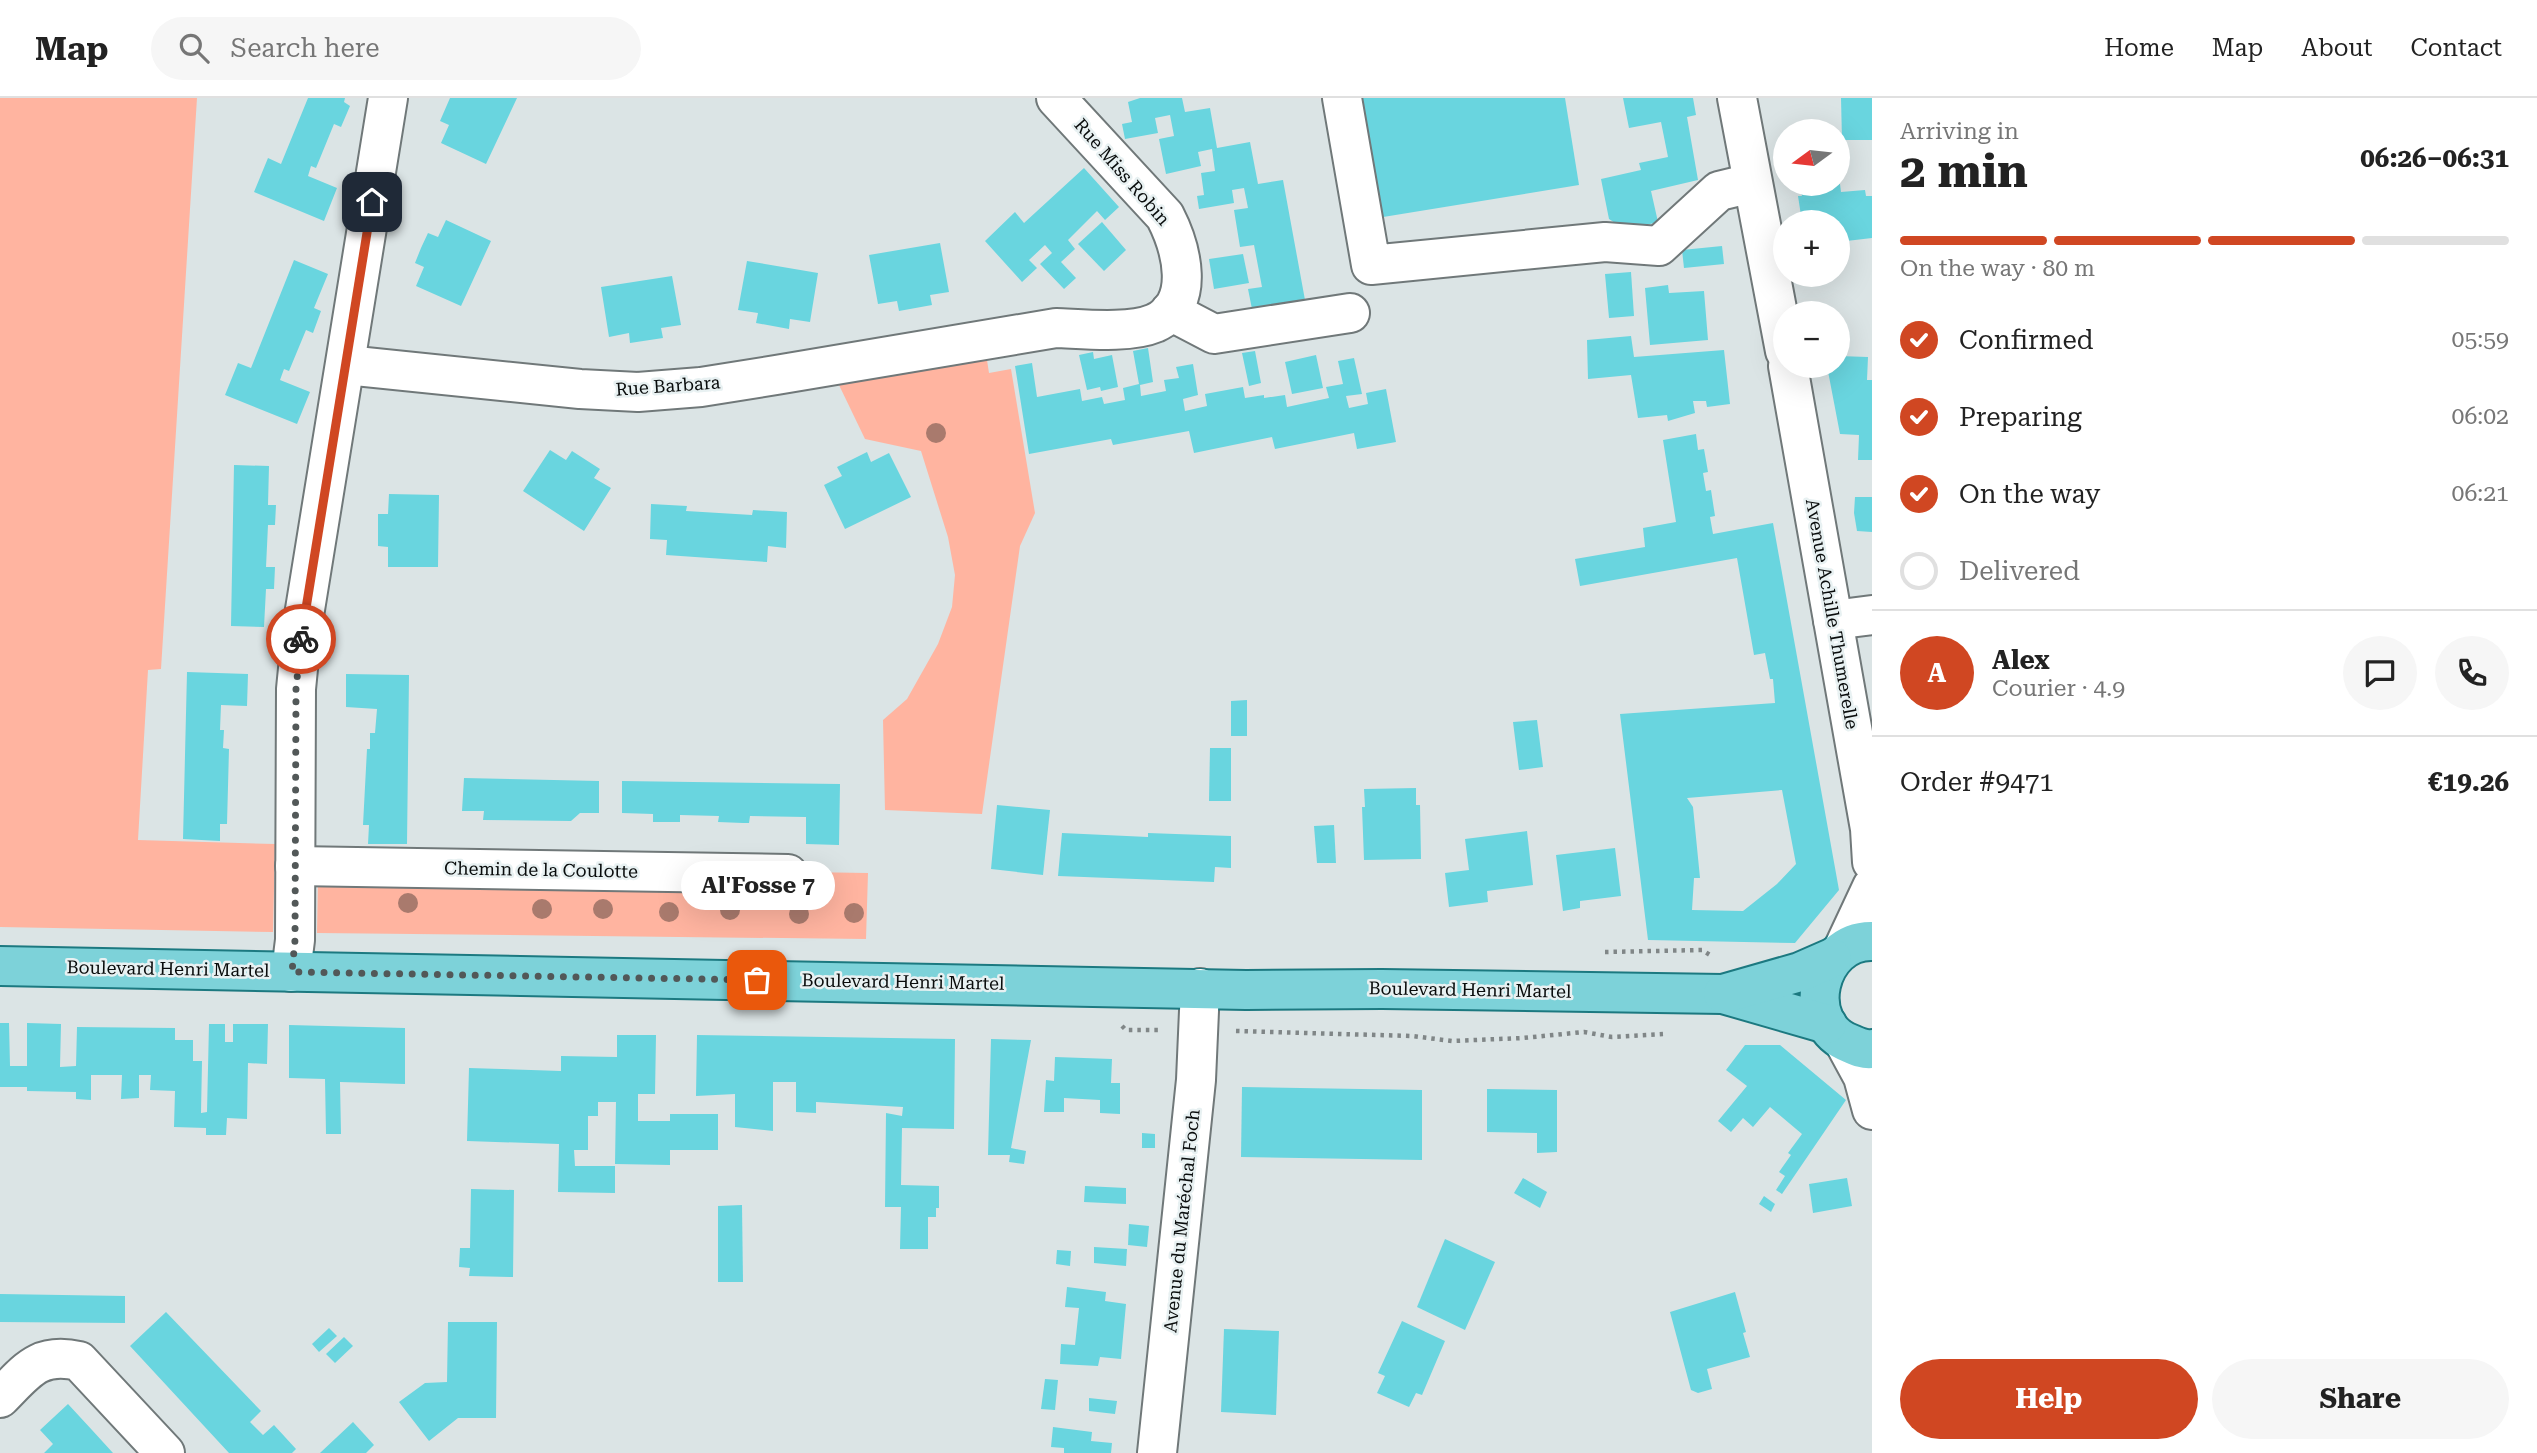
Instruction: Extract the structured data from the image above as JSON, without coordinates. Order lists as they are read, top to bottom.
{
  "streets": {
    "main road": ["Boulevard Henri Martel"],
    "street": [
      "Rue Miss Robin",
      "Rue Barbara",
      "Avenue Achille Thumerelle",
      "Chemin de la Coulotte",
      "Avenue du Maréchal Foch"
    ]
  },
  "crossings": [
    ["Rue Miss Robin", "Rue Barbara"],
    ["Boulevard Henri Martel", "Avenue du Maréchal Foch"]
  ],
  "places": ["Al'Fosse 7"],
  "north": "left",
  "page": {
    "header": "Map",
    "search": "Search here",
    "nav": [
      "Home",
      "Map",
      "About",
      "Contact"
    ],
    "heading": ["2 min", "Arriving in", "06:26–06:31"],
    "panel": [
      "Alex",
      "Courier · 4.9",
      "Order #9471",
      "€19.26"
    ],
    "map_buttons": ["+", "−"],
    "bar": "On the way · 80 m",
    "list": [
      ["Confirmed", "05:59"],
      ["Preparing", "06:02"],
      ["On the way", "06:21"],
      "Delivered"
    ],
    "round": "A",
    "bubble": "Al'Fosse 7",
    "buttons": ["Help", "Share"]
  }
}
